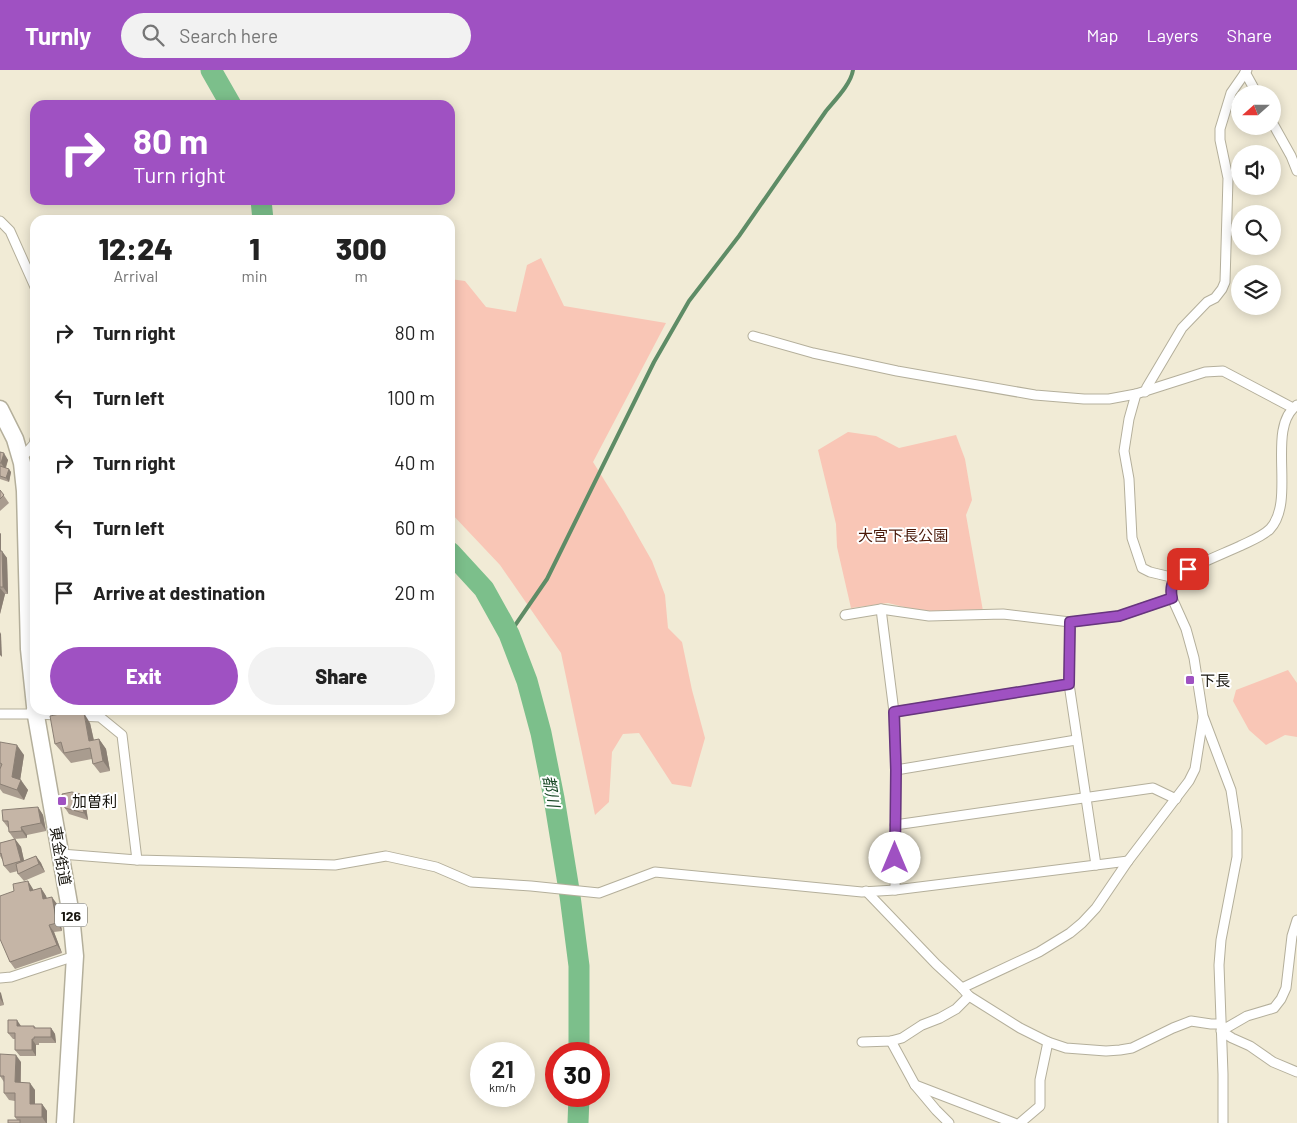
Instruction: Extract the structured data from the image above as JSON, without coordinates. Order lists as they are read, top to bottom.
{
  "streets": {
    "highway": ["東金街道", "126"]
  },
  "water": ["都川"],
  "parks": ["大宮下長公園"],
  "places": {
    "transit": ["下長", "加曽利"]
  },
  "north": "left",
  "page": {
    "header": "Turnly",
    "search": "Search here",
    "nav": ["Map", "Layers", "Share"],
    "turn": ["80 m", "Turn right"],
    "eta": [
      "12:24",
      "Arrival",
      "1",
      "min",
      "300",
      "m"
    ],
    "list": [
      {
        "name": "Turn right",
        "value": "80 m"
      },
      {
        "name": "Turn left",
        "value": "100 m"
      },
      {
        "name": "Turn right",
        "value": "40 m"
      },
      {
        "name": "Turn left",
        "value": "60 m"
      },
      {
        "name": "Arrive at destination",
        "value": "20 m"
      }
    ],
    "buttons": ["Exit", "Share"],
    "speed": "21 km/h",
    "limit": "30"
  }
}
